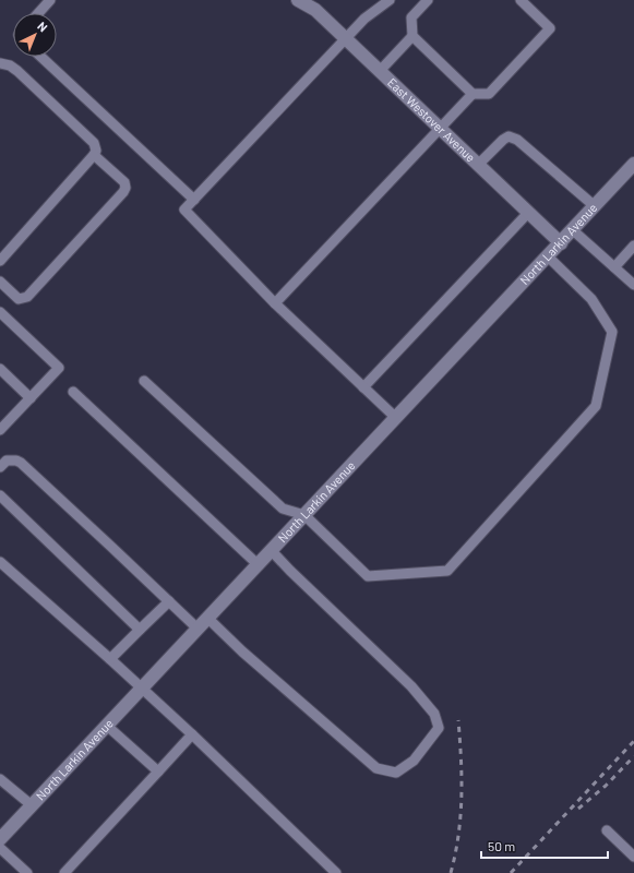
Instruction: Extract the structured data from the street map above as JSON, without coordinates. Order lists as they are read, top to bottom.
{
  "streets": {
    "street": ["East Westover Avenue", "North Larkin Avenue"]
  },
  "crossings": [
    ["East Westover Avenue", "North Larkin Avenue"]
  ],
  "scale_bar": "50 m",
  "north": "top right"
}
